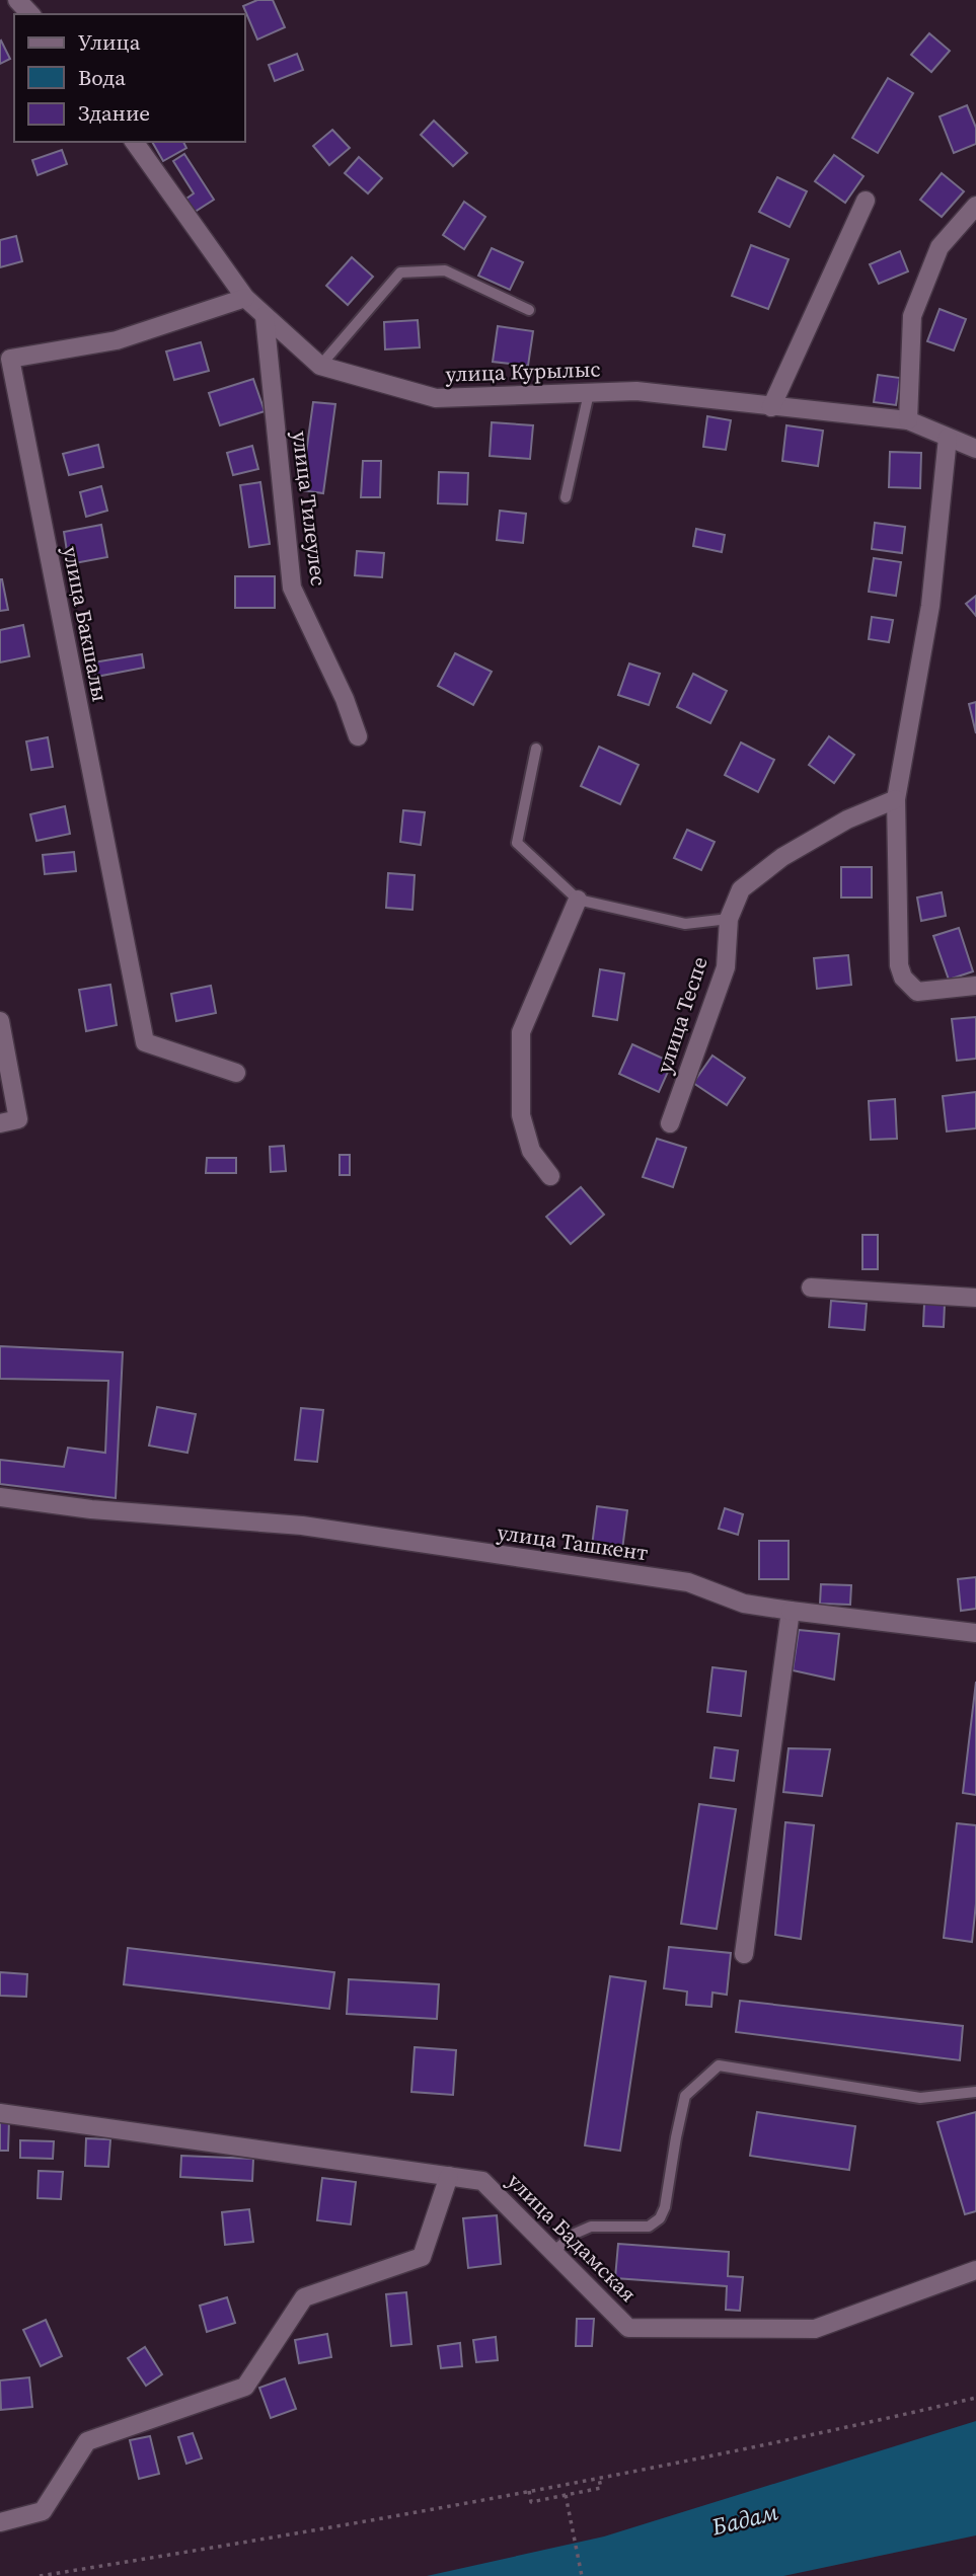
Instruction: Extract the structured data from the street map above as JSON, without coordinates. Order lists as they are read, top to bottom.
{
  "streets": {
    "street": [
      "улица Курылыс",
      "улица Тилеулес",
      "улица Бакшалы",
      "улица Теспе",
      "улица Ташкент",
      "улица Бадамская"
    ]
  },
  "crossings": [
    ["улица Курылыс", "улица Тилеулес"],
    ["улица Курылыс", "улица Бакшалы"]
  ],
  "water": ["Бадам"],
  "legend": ["Улица", "Вода", "Здание"]
}
